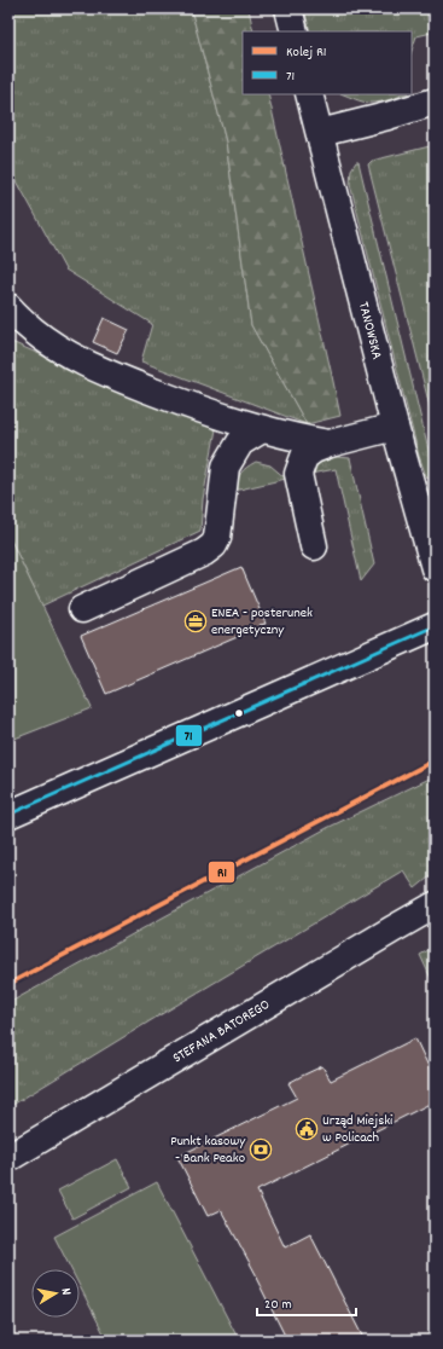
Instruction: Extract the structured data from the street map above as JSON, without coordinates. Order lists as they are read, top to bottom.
{
  "streets": {
    "street": ["TANOWSKA", "STEFANA BATOREGO"]
  },
  "places": {
    "office": ["ENEA - posterunek energetyczny"],
    "public building": ["Urząd Miejski w Policach"],
    "bank": ["Punkt kasowy - Bank Peako"]
  },
  "lines": ["transit line 71", "rail line R1"],
  "legend": ["Kolej R1", "71"],
  "scale_bar": "20 m",
  "north": "right"
}
